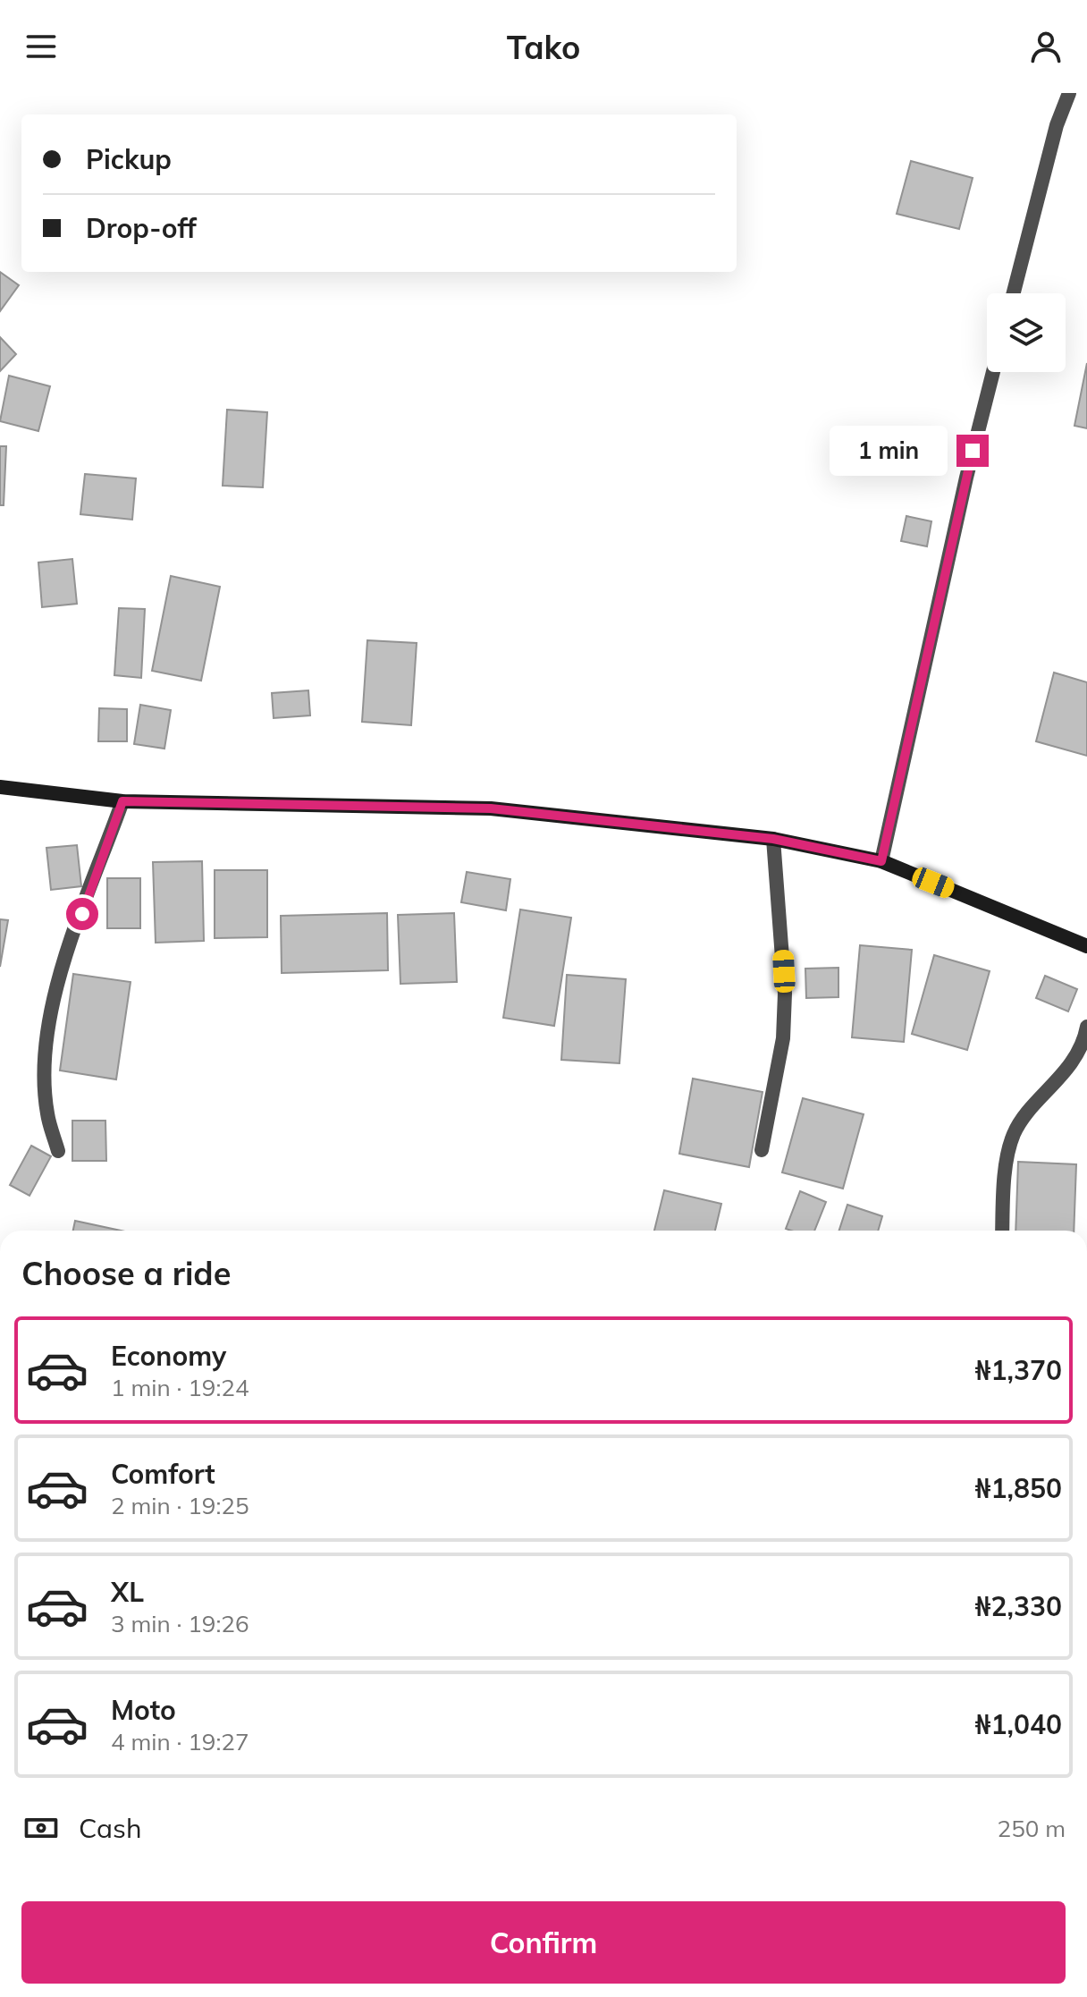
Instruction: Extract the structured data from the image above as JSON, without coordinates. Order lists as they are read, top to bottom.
{
  "page": {
    "header": "Tako",
    "banner": ["Pickup", "Drop-off"],
    "bubble": "1 min",
    "heading": "Choose a ride",
    "list": [
      {
        "name": "Economy",
        "note": "1 min · 19:24",
        "value": "₦1,370"
      },
      {
        "name": "Comfort",
        "note": "2 min · 19:25",
        "value": "₦1,850"
      },
      {
        "name": "XL",
        "note": "3 min · 19:26",
        "value": "₦2,330"
      },
      {
        "name": "Moto",
        "note": "4 min · 19:27",
        "value": "₦1,040"
      }
    ],
    "pay": ["Cash", "250 m"],
    "buttons": "Confirm"
  }
}
